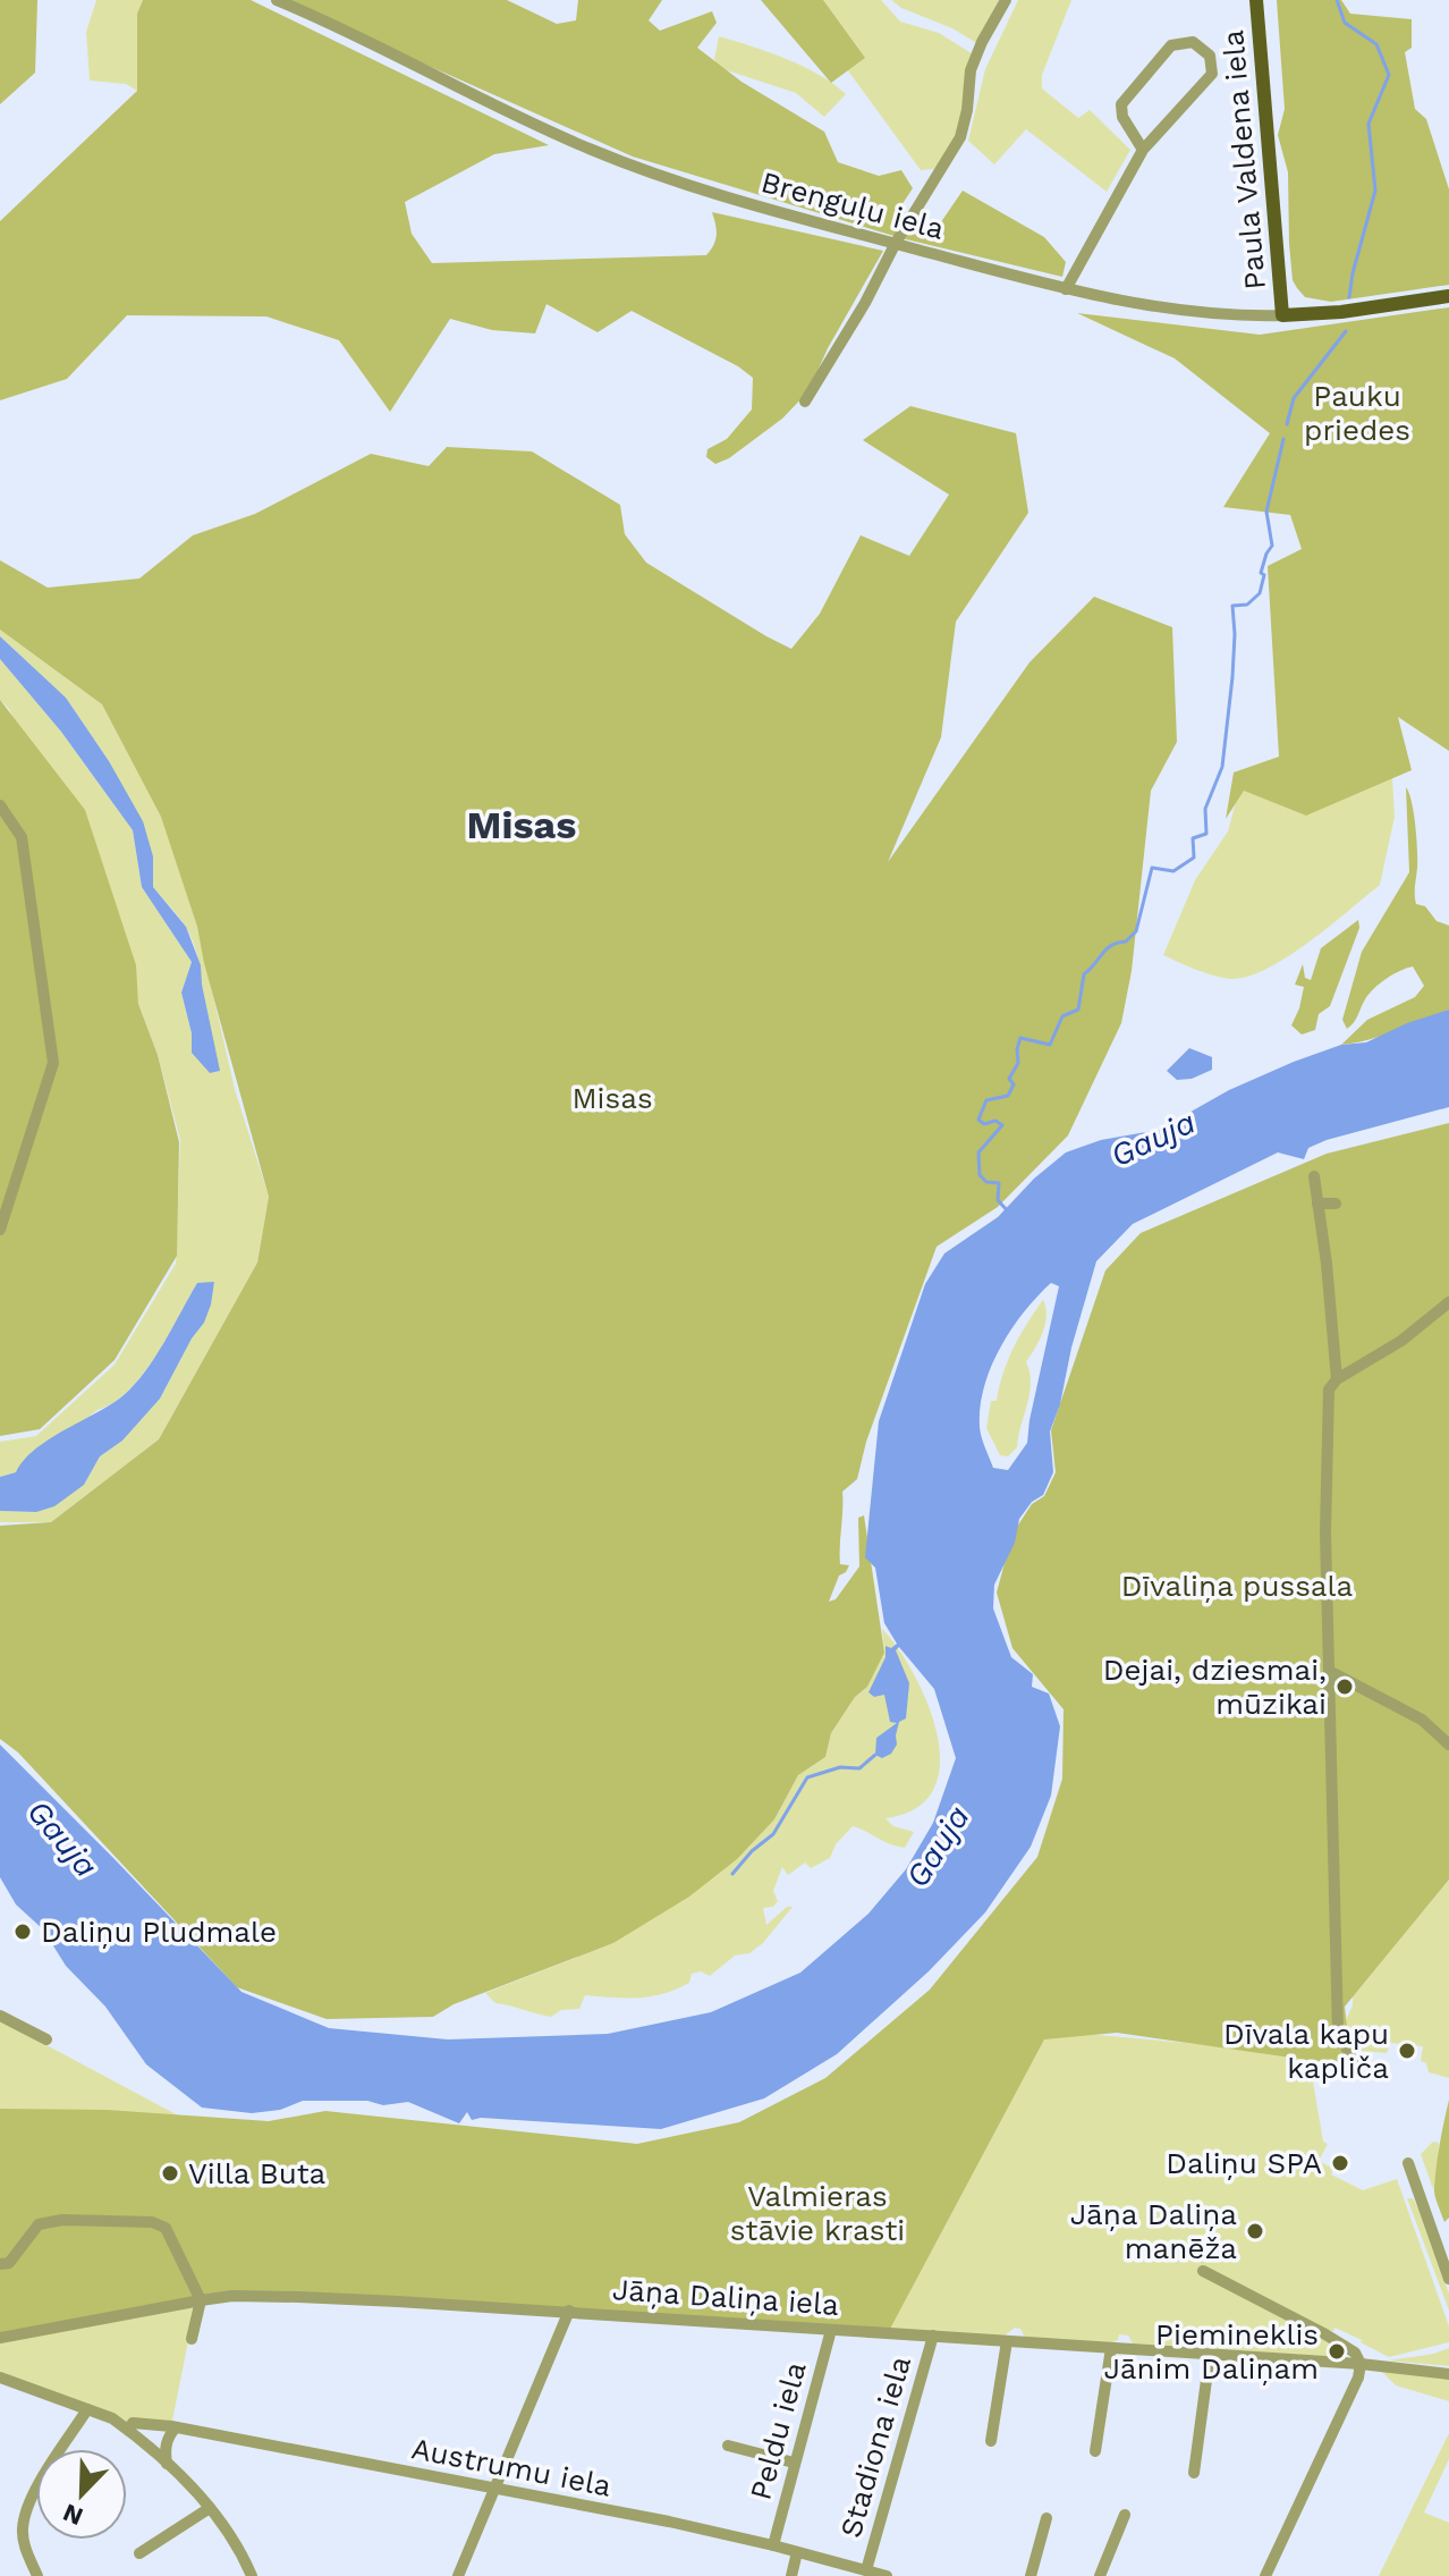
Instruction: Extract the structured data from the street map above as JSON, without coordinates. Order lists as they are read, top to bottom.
{
  "streets": {
    "main road": ["Paula Valdena iela", "Brenguļu iela"],
    "street": [
      "Jāņa Daliņa iela",
      "Peldu iela",
      "Stadiona iela",
      "Austrumu iela"
    ]
  },
  "crossings": [
    ["Paula Valdena iela", "Brenguļu iela"],
    ["Jāņa Daliņa iela", "Peldu iela"],
    ["Jāņa Daliņa iela", "Stadiona iela"],
    ["Peldu iela", "Austrumu iela"],
    ["Stadiona iela", "Austrumu iela"]
  ],
  "districts": ["Misas"],
  "water": ["Gauja"],
  "parks": [
    "Pauku priedes",
    "Misas",
    "Dīvaliņa pussala",
    "Valmieras stāvie krasti"
  ],
  "places": [
    "Dejai, dziesmai, mūzikai",
    "Daliņu Pludmale",
    "Dīvala kapu kapliča",
    "Daliņu SPA",
    "Villa Buta",
    "Jāņa Daliņa manēža",
    "Piemineklis Jānim Daliņam"
  ],
  "north": "bottom left"
}
